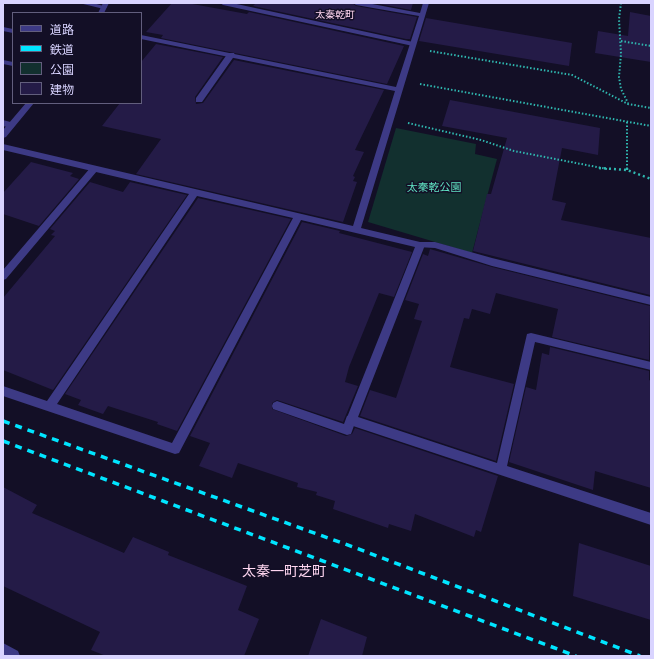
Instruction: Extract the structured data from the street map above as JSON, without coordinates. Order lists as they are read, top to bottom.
{
  "districts": ["太秦乾町", "太秦一町芝町"],
  "parks": ["太秦乾公園"],
  "legend": [
    "道路",
    "鉄道",
    "公園",
    "建物"
  ]
}
